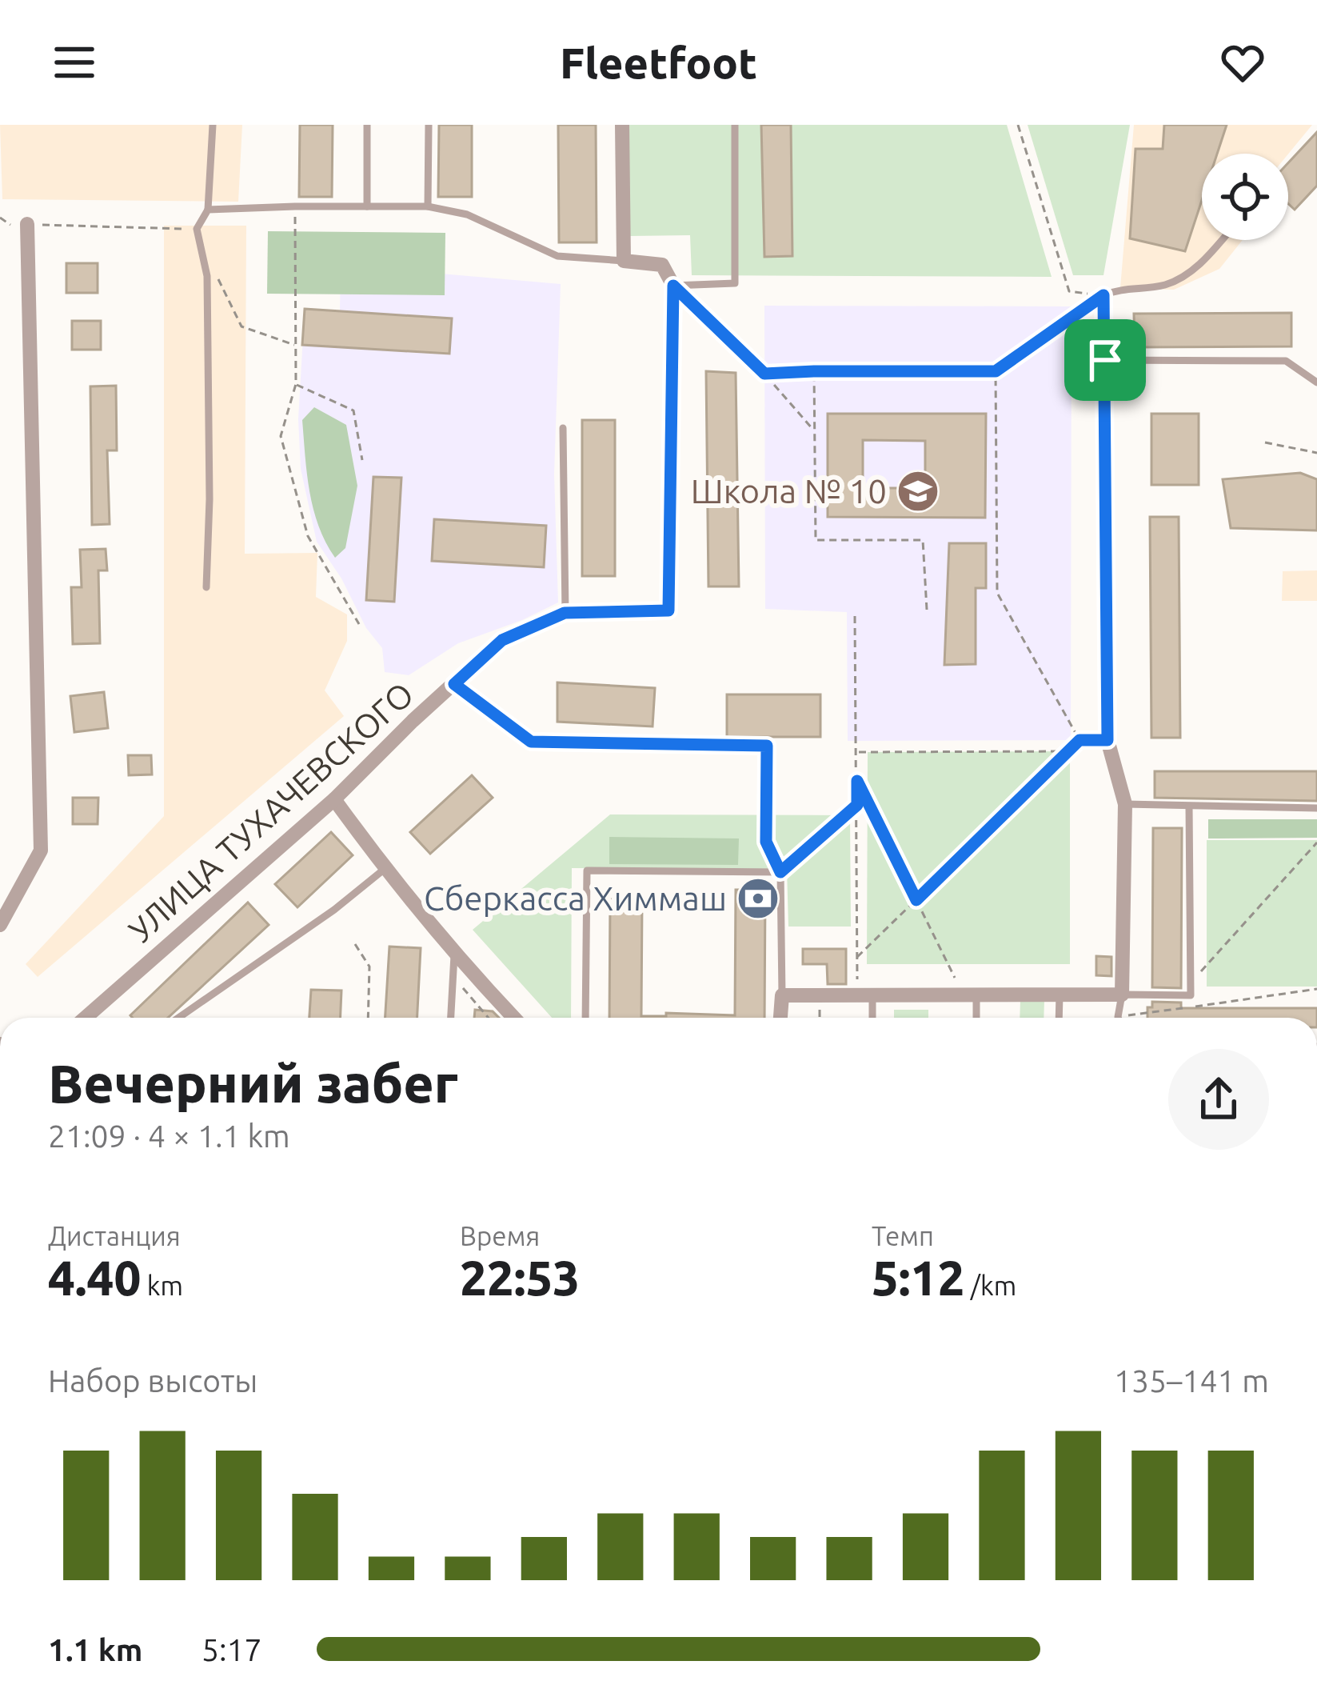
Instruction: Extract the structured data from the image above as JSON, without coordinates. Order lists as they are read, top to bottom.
{
  "streets": {
    "street": ["УЛИЦА ТУХАЧЕВСКОГО"]
  },
  "places": {
    "school or university": ["Школа № 10"],
    "bank": ["Сберкасса Химмаш"]
  },
  "page": {
    "header": "Fleetfoot",
    "heading": ["Вечерний забег", "21:09 · 4 × 1.1 km"],
    "stats": [
      ["Дистанция", "4.40 km"],
      ["Время", "22:53"],
      ["Темп", "5:12 /km"]
    ],
    "chart": ["Набор высоты", "135–141 m"],
    "list": [
      {
        "name": "1.1 km",
        "note": "5:17"
      }
    ]
  }
}
